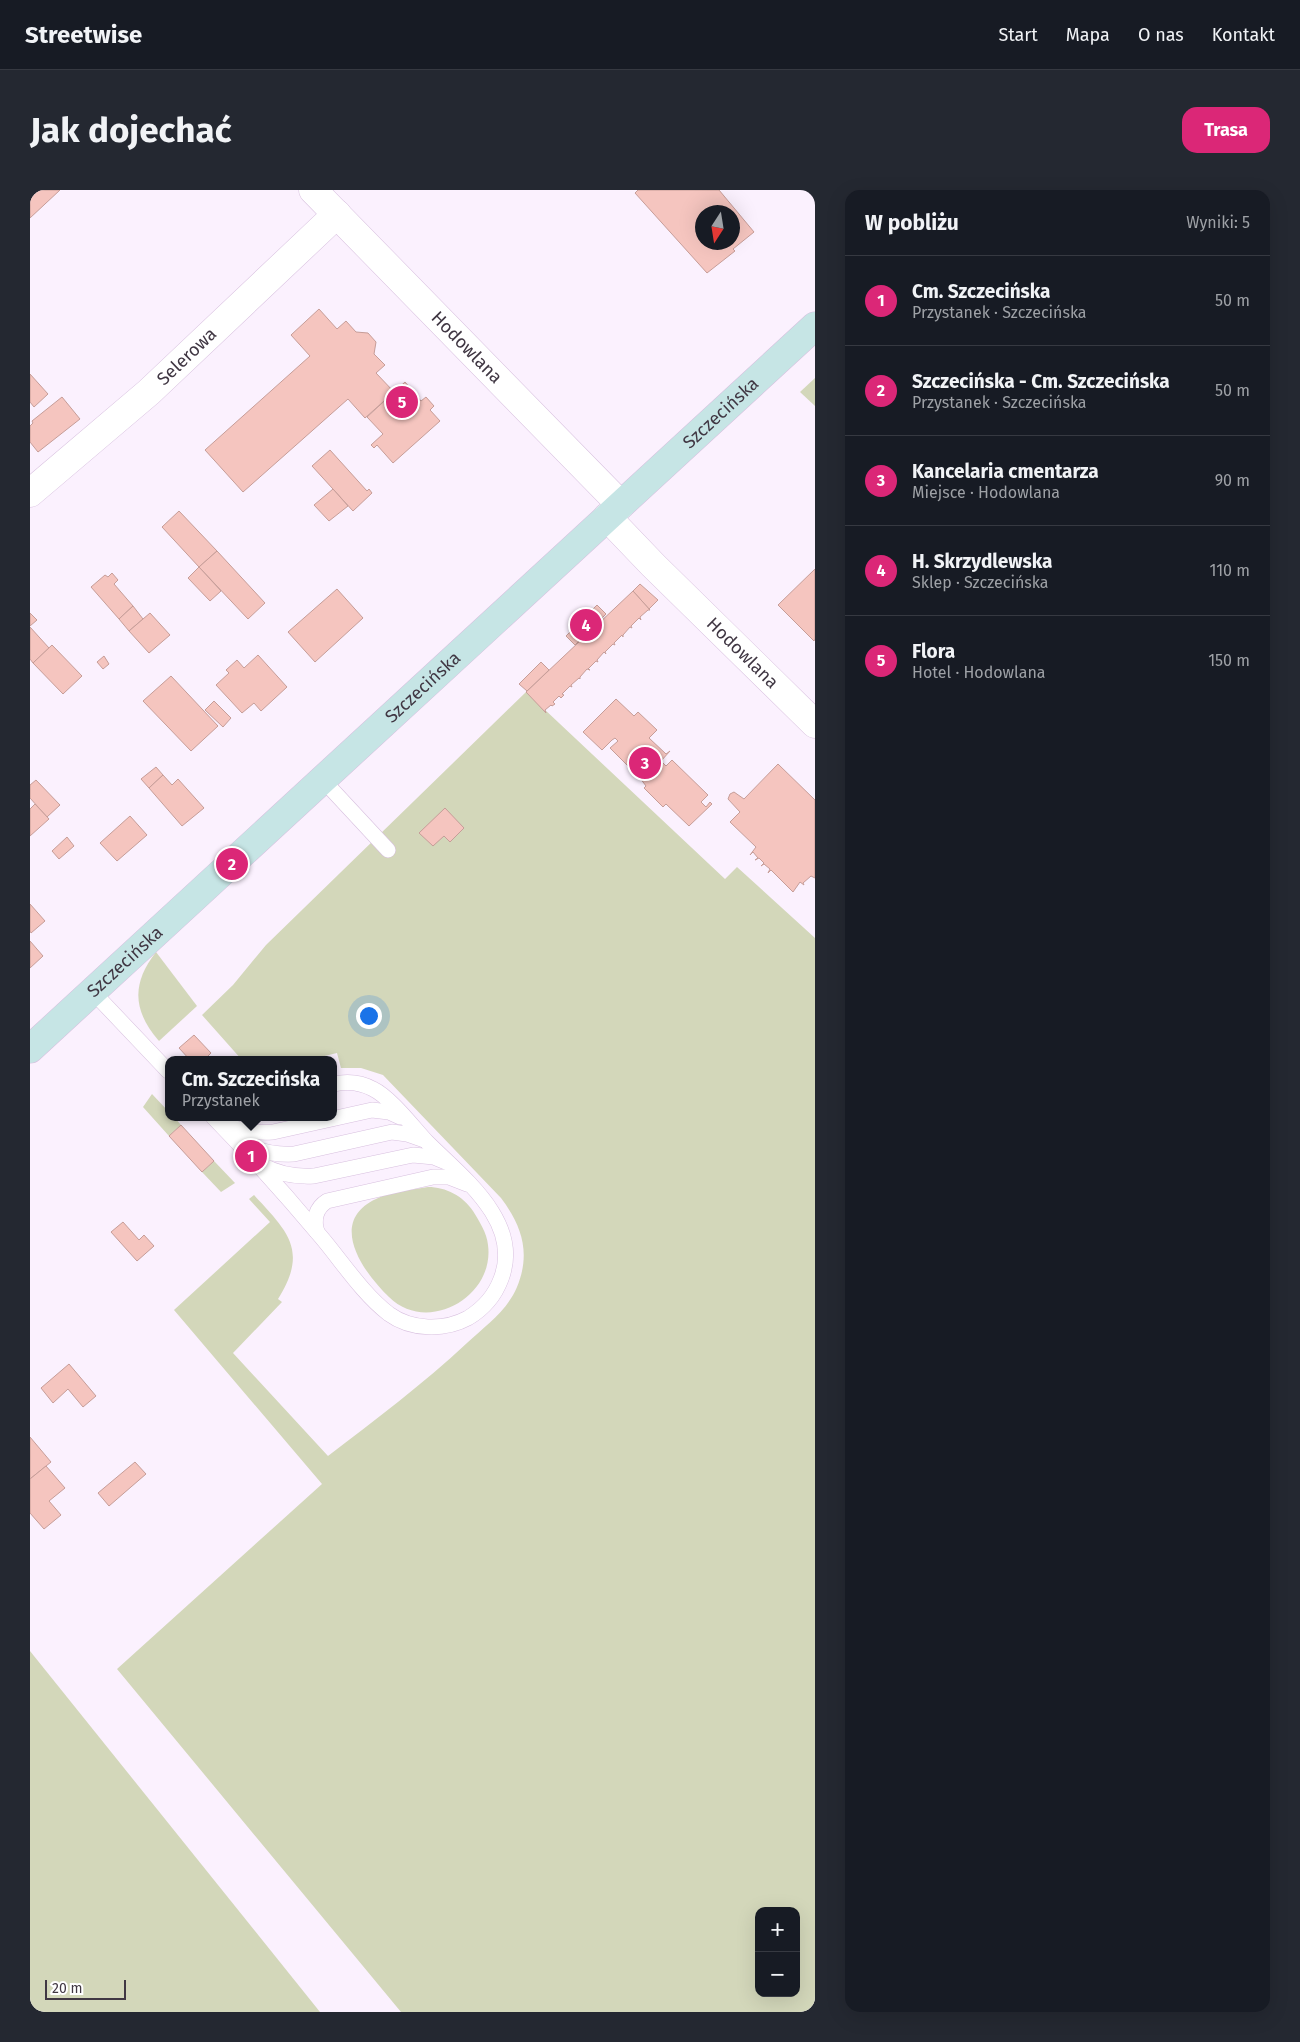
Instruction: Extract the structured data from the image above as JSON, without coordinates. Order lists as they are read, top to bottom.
{
  "streets": {
    "main road": ["Szczecińska"],
    "street": ["Hodowlana", "Selerowa"]
  },
  "crossings": [
    ["Hodowlana", "Selerowa"],
    ["Hodowlana", "Szczecińska"]
  ],
  "scale_bar": "20 m",
  "north": "bottom",
  "page": {
    "header": "Streetwise",
    "nav": [
      "Start",
      "Mapa",
      "O nas",
      "Kontakt"
    ],
    "buttons": "Trasa",
    "title": "Jak dojechać",
    "heading": ["W pobliżu", "Wyniki: 5"],
    "list": [
      {
        "mark": "1",
        "name": "Cm. Szczecińska",
        "note": "Przystanek · Szczecińska",
        "value": "50 m"
      },
      {
        "mark": "2",
        "name": "Szczecińska - Cm. Szczecińska",
        "note": "Przystanek · Szczecińska",
        "value": "50 m"
      },
      {
        "mark": "3",
        "name": "Kancelaria cmentarza",
        "note": "Miejsce · Hodowlana",
        "value": "90 m"
      },
      {
        "mark": "4",
        "name": "H. Skrzydlewska",
        "note": "Sklep · Szczecińska",
        "value": "110 m"
      },
      {
        "mark": "5",
        "name": "Flora",
        "note": "Hotel · Hodowlana",
        "value": "150 m"
      }
    ],
    "pins": [
      "5",
      "4",
      "3",
      "2",
      "1"
    ],
    "popup": ["Cm. Szczecińska", "Przystanek"],
    "map_buttons": ["+", "−"],
    "scale": "20 m"
  }
}
